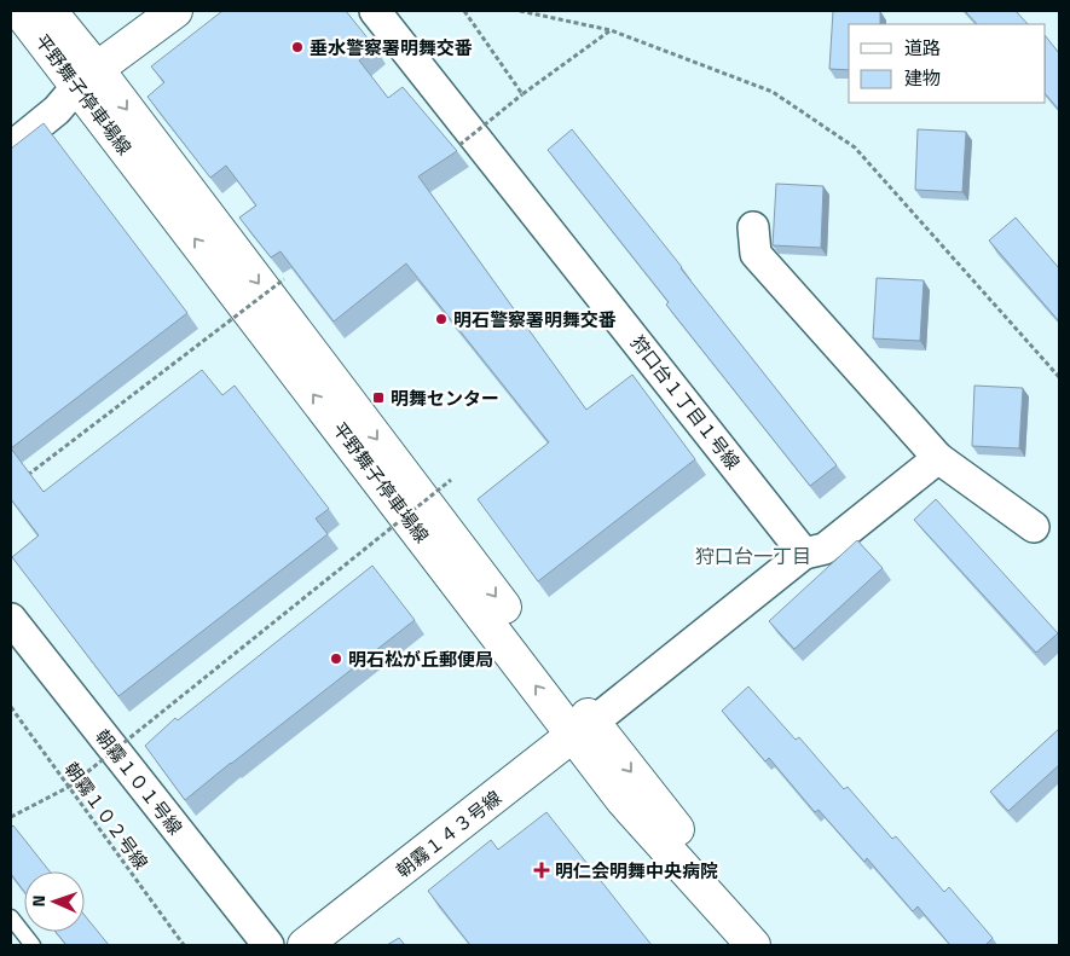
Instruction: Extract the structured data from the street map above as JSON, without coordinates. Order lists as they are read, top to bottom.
{
  "streets": {
    "main road": ["平野舞子停車場線", "朝霧１４３号線"],
    "street": ["狩口台１丁目１号線", "朝霧１０１号線"],
    "path": ["朝霧１０２号線"]
  },
  "crossings": [
    ["平野舞子停車場線", "朝霧１４３号線"]
  ],
  "districts": ["狩口台一丁目"],
  "places": {
    "other": ["垂水警察署明舞交番", "明石警察署明舞交番", "明石松が丘郵便局"],
    "transit": ["明舞センター"],
    "health": ["明仁会明舞中央病院"]
  },
  "legend": ["道路", "建物"],
  "north": "left"
}
